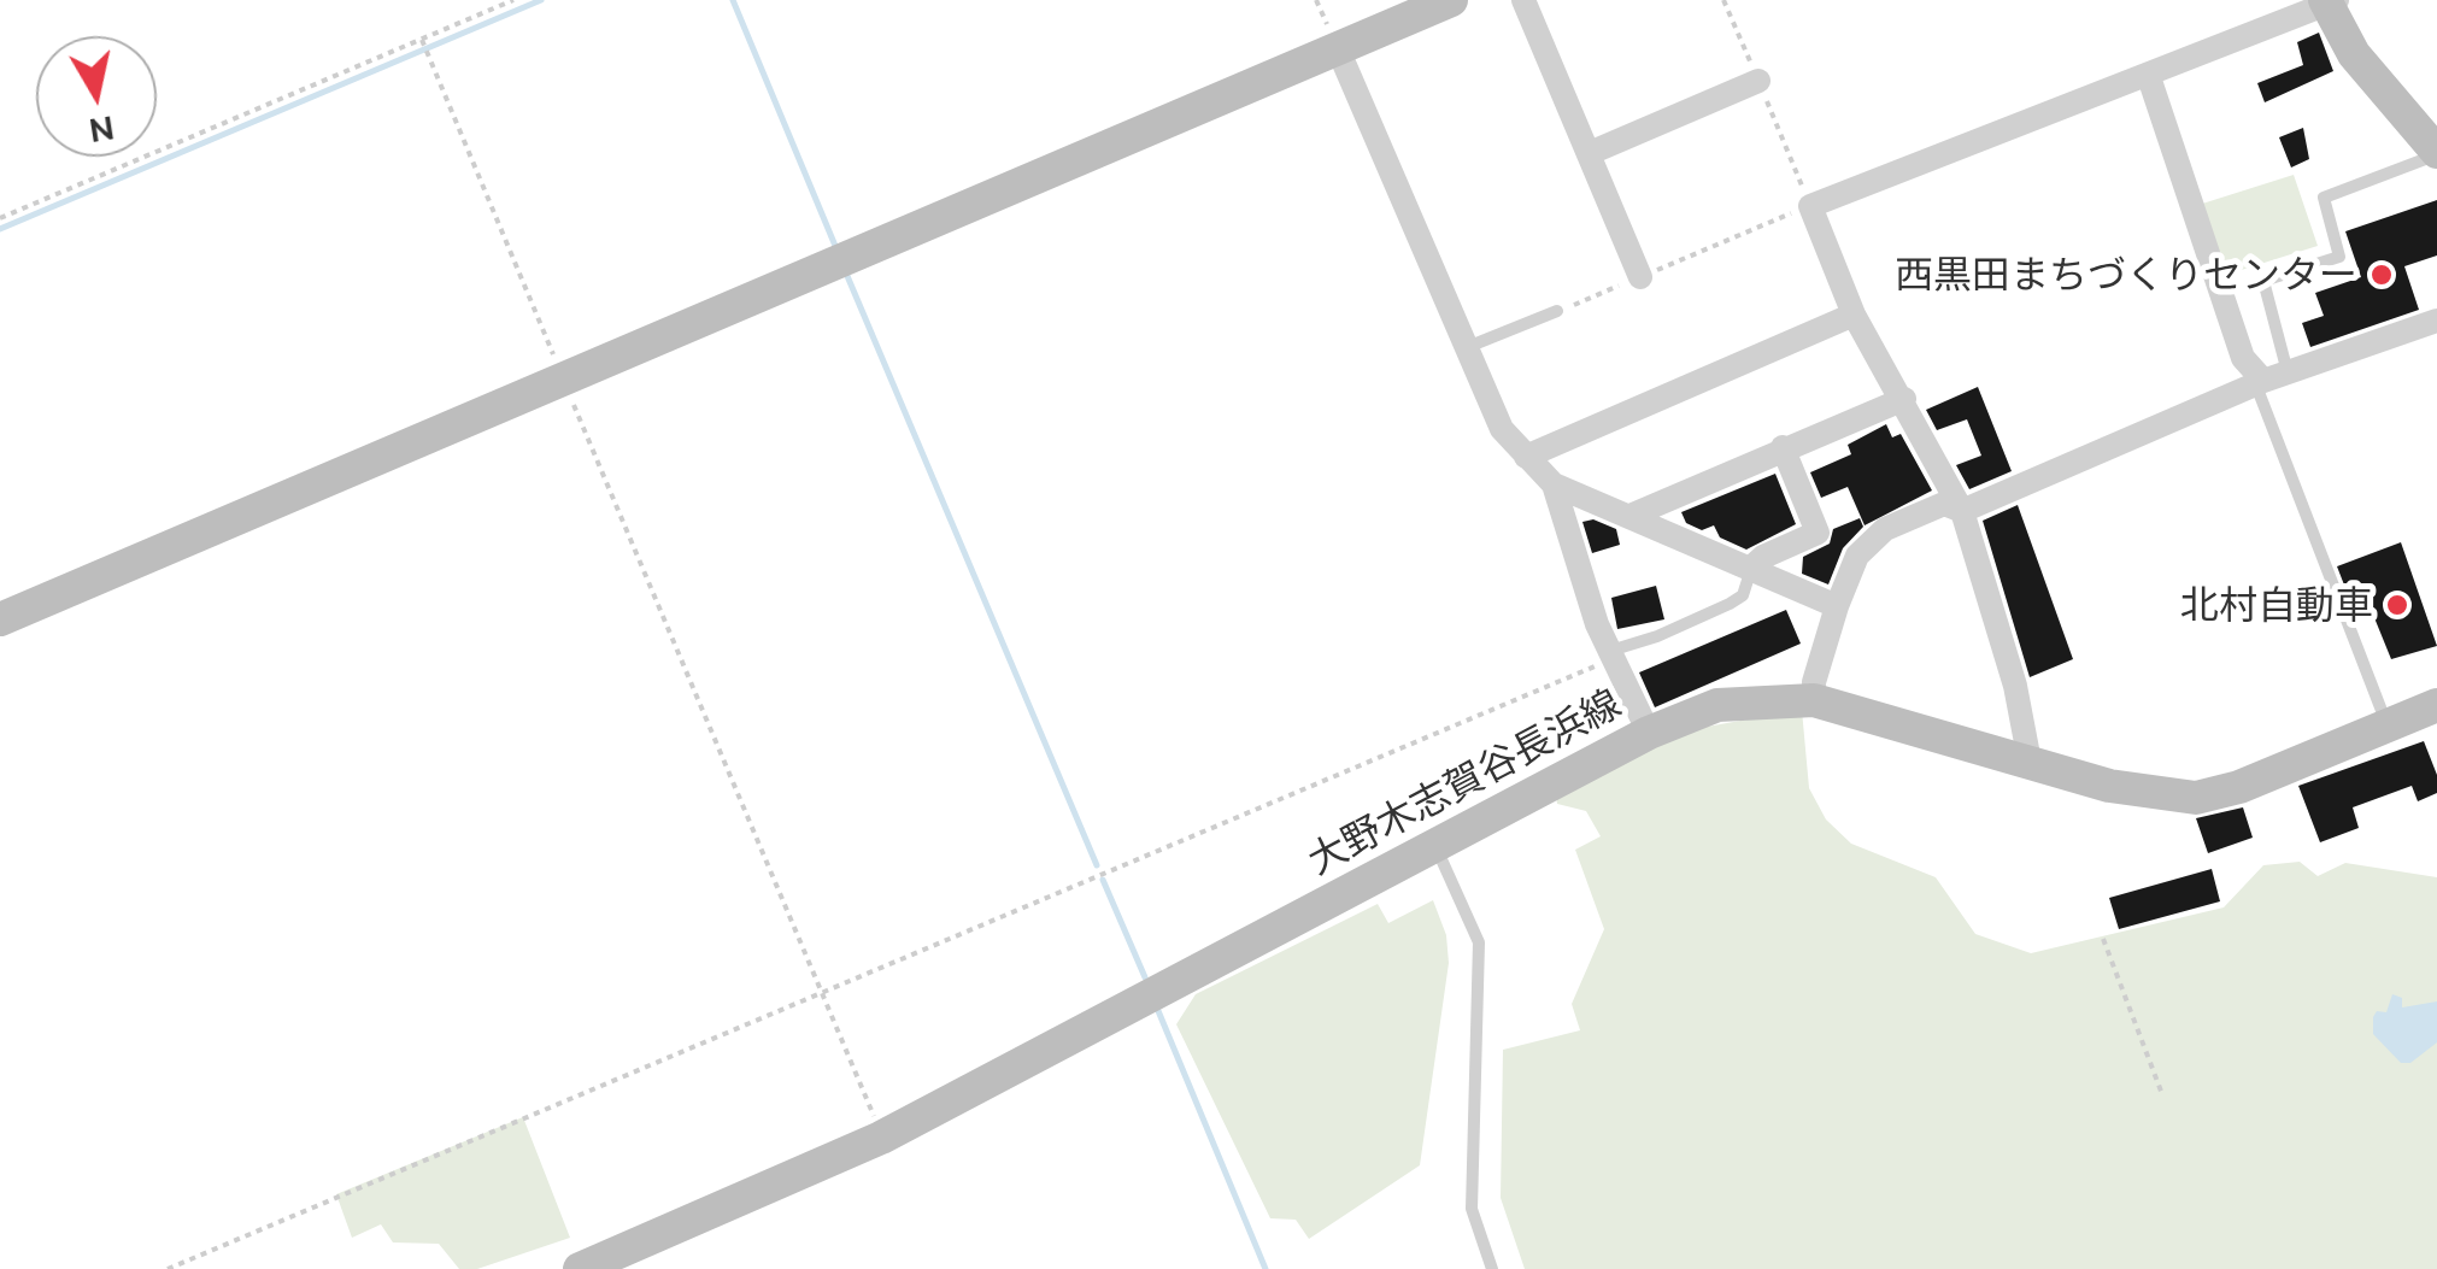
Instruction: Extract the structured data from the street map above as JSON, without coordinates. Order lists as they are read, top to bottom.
{
  "streets": {
    "main road": ["大野木志賀谷長浜線"]
  },
  "places": ["西黒田まちづくりセンター", "北村自動車"],
  "north": "bottom"
}
